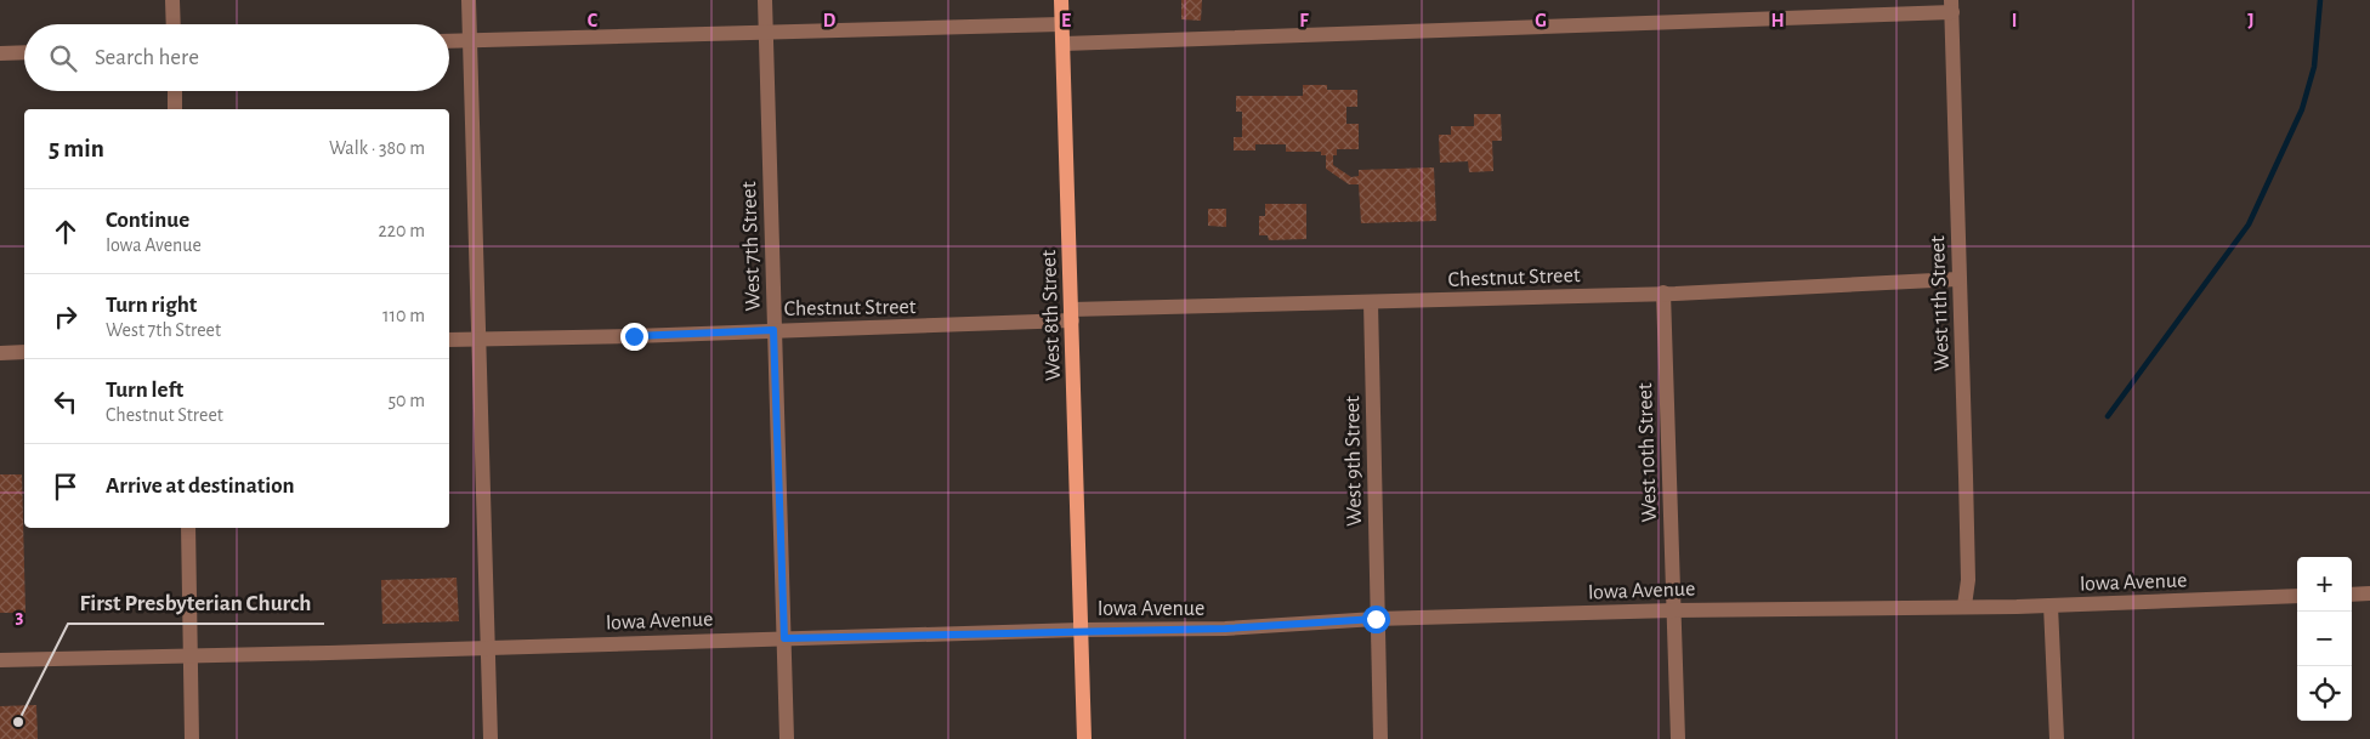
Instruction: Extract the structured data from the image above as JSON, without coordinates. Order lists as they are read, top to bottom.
{
  "streets": {
    "main road": ["West 8th Street"],
    "street": [
      "West 7th Street",
      "Chestnut Street",
      "West 11th Street",
      "West 10th Street",
      "West 9th Street",
      "Iowa Avenue"
    ]
  },
  "crossings": [
    ["West 7th Street", "Chestnut Street"],
    ["West 7th Street", "Iowa Avenue"],
    ["Chestnut Street", "West 11th Street"],
    ["Chestnut Street", "West 8th Street"],
    ["Chestnut Street", "West 10th Street"],
    ["Chestnut Street", "West 9th Street"],
    ["West 11th Street", "Iowa Avenue"],
    ["West 8th Street", "Iowa Avenue"],
    ["West 10th Street", "Iowa Avenue"],
    ["West 9th Street", "Iowa Avenue"]
  ],
  "places": ["First Presbyterian Church"],
  "page": {
    "search": "Search here",
    "heading": ["5 min", "Walk · 380 m"],
    "list": [
      ["Continue", "Iowa Avenue", "220 m"],
      ["Turn right", "West 7th Street", "110 m"],
      ["Turn left", "Chestnut Street", "50 m"],
      "Arrive at destination"
    ],
    "map_buttons": ["+", "−"]
  },
  "grid": {
    "columns": [
      "C",
      "D",
      "E",
      "F",
      "G",
      "H",
      "I",
      "J"
    ],
    "rows": ["3"]
  }
}
